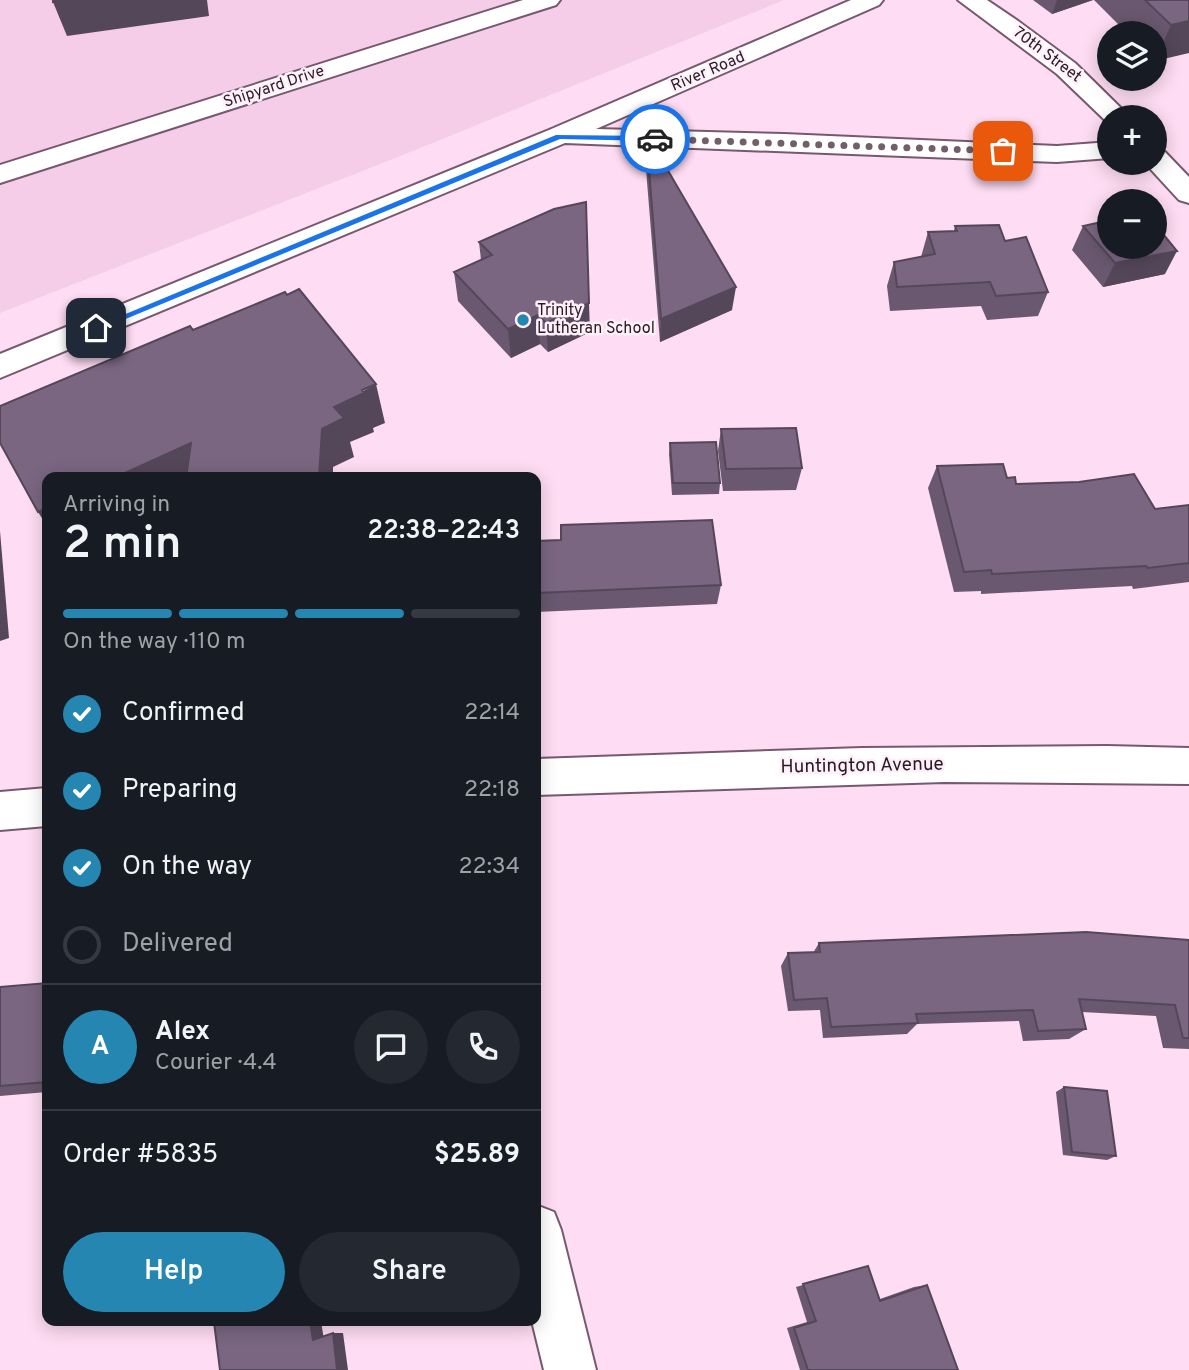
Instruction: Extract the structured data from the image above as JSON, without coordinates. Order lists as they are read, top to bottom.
{
  "streets": {
    "street": [
      "70th Street",
      "River Road",
      "Shipyard Drive",
      "Huntington Avenue"
    ]
  },
  "places": ["Trinity Lutheran School"],
  "page": {
    "map_buttons": ["+", "−"],
    "heading": ["2 min", "Arriving in", "22:38–22:43"],
    "panel": [
      "Alex",
      "Courier · 4.4",
      "Order #5835",
      "$25.89"
    ],
    "bar": "On the way · 110 m",
    "list": [
      ["Confirmed", "22:14"],
      ["Preparing", "22:18"],
      ["On the way", "22:34"],
      "Delivered"
    ],
    "round": "A",
    "buttons": ["Help", "Share"]
  }
}
